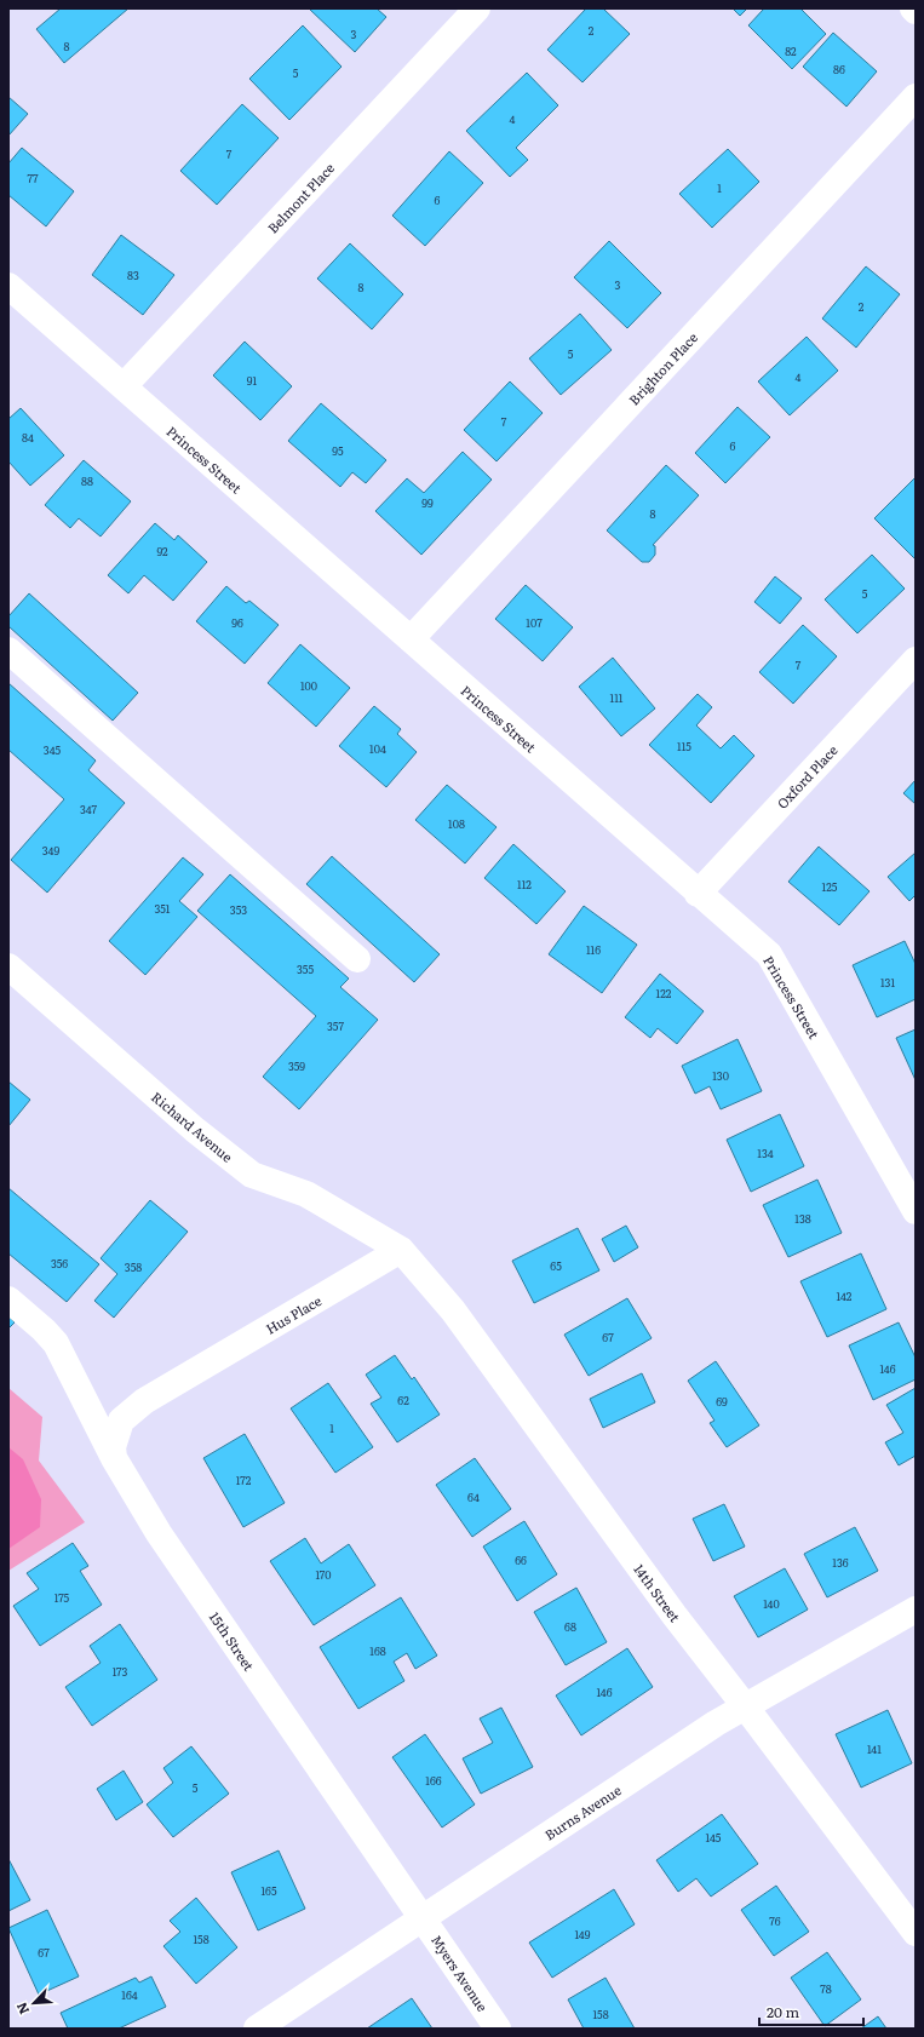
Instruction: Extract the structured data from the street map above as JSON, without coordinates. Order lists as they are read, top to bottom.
{
  "streets": {
    "street": [
      "Belmont Place",
      "Brighton Place",
      "Princess Street",
      "Oxford Place",
      "Richard Avenue",
      "Hus Place",
      "14th Street",
      "15th Street",
      "Burns Avenue",
      "Myers Avenue"
    ]
  },
  "crossings": [
    ["Belmont Place", "Princess Street"],
    ["Brighton Place", "Princess Street"],
    ["Princess Street", "Oxford Place"],
    ["Richard Avenue", "Hus Place"],
    ["Richard Avenue", "14th Street"],
    ["Hus Place", "14th Street"],
    ["Hus Place", "15th Street"],
    ["14th Street", "Burns Avenue"],
    ["15th Street", "Burns Avenue"],
    ["15th Street", "Myers Avenue"],
    ["Burns Avenue", "Myers Avenue"]
  ],
  "house_numbers": [
    "2",
    "3",
    "8",
    "82",
    "86",
    "5",
    "4",
    "7",
    "77",
    "1",
    "6",
    "83",
    "3",
    "8",
    "2",
    "5",
    "4",
    "91",
    "7",
    "84",
    "6",
    "95",
    "88",
    "99",
    "8",
    "92",
    "5",
    "96",
    "107",
    "7",
    "100",
    "111",
    "115",
    "104",
    "345",
    "347",
    "108",
    "349",
    "112",
    "125",
    "351",
    "353",
    "116",
    "355",
    "131",
    "122",
    "357",
    "359",
    "130",
    "134",
    "138",
    "356",
    "65",
    "358",
    "142",
    "67",
    "146",
    "62",
    "69",
    "1",
    "172",
    "64",
    "66",
    "136",
    "170",
    "175",
    "140",
    "68",
    "168",
    "173",
    "146",
    "141",
    "166",
    "5",
    "145",
    "165",
    "76",
    "149",
    "158",
    "67",
    "78",
    "164",
    "158"
  ],
  "scale_bar": "20 m",
  "north": "bottom left"
}
